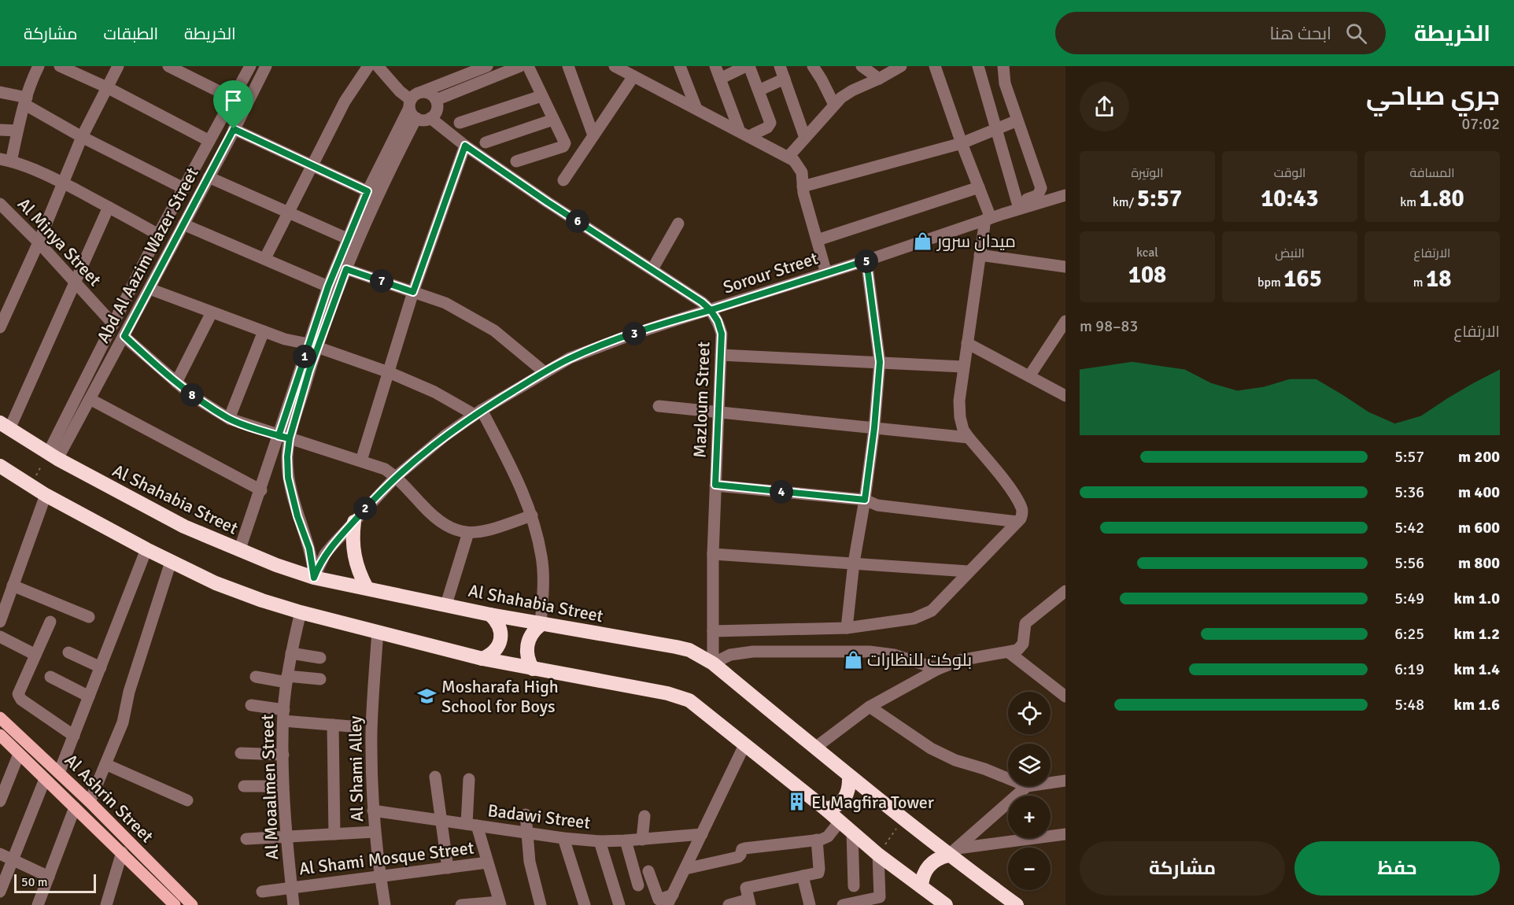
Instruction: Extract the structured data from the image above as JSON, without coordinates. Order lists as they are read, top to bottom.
{
  "streets": {
    "highway": ["Al Shahabia Street"],
    "main road": ["Al Ashrin Street"],
    "street": [
      "Al Minya Street",
      "Abd Al Aazim Wazer Street",
      "Sorour Street",
      "Mazloum Street",
      "Al Shami Alley",
      "Al Moaalmen Street",
      "Badawi Street",
      "Al Shami Mosque Street"
    ]
  },
  "crossings": [
    ["Al Minya Street", "Abd Al Aazim Wazer Street"],
    ["Abd Al Aazim Wazer Street", "Al Shahabia Street"],
    ["Sorour Street", "Mazloum Street"],
    ["Sorour Street", "Al Shahabia Street"],
    ["Mazloum Street", "Al Shahabia Street"],
    ["Al Shami Alley", "Badawi Street"],
    ["Al Shami Alley", "Al Shami Mosque Street"],
    ["Al Moaalmen Street", "Al Shami Mosque Street"]
  ],
  "places": {
    "shop": ["ميدان سرور", "بلوكت للنظارات"],
    "school or university": ["Mosharafa High School for Boys"],
    "building": ["El Magfira Tower"]
  },
  "scale_bar": "50 m",
  "page": {
    "header": "الخريطة",
    "search": "ابحث هنا",
    "nav": ["الخريطة", "الطبقات", "مشاركة"],
    "heading": ["جري صباحي", "07:02"],
    "stats": [
      ["المسافة", "1.80 km"],
      ["الوقت", "10:43"],
      ["الوتيرة", "5:57 /km"],
      ["الارتفاع", "18 m"],
      ["النبض", "165 bpm"],
      ["kcal", "108"]
    ],
    "pins": [
      "6",
      "5",
      "7",
      "3",
      "1",
      "8",
      "4",
      "2"
    ],
    "chart": ["الارتفاع", "83–98 m"],
    "list": [
      {
        "name": "200 m",
        "note": "5:57"
      },
      {
        "name": "400 m",
        "note": "5:36"
      },
      {
        "name": "600 m",
        "note": "5:42"
      },
      {
        "name": "800 m",
        "note": "5:56"
      },
      {
        "name": "1.0 km",
        "note": "5:49"
      },
      {
        "name": "1.2 km",
        "note": "6:25"
      },
      {
        "name": "1.4 km",
        "note": "6:19"
      },
      {
        "name": "1.6 km",
        "note": "5:48"
      }
    ],
    "map_buttons": ["+", "−"],
    "buttons": ["حفظ", "مشاركة"],
    "scale": "50 m"
  }
}
